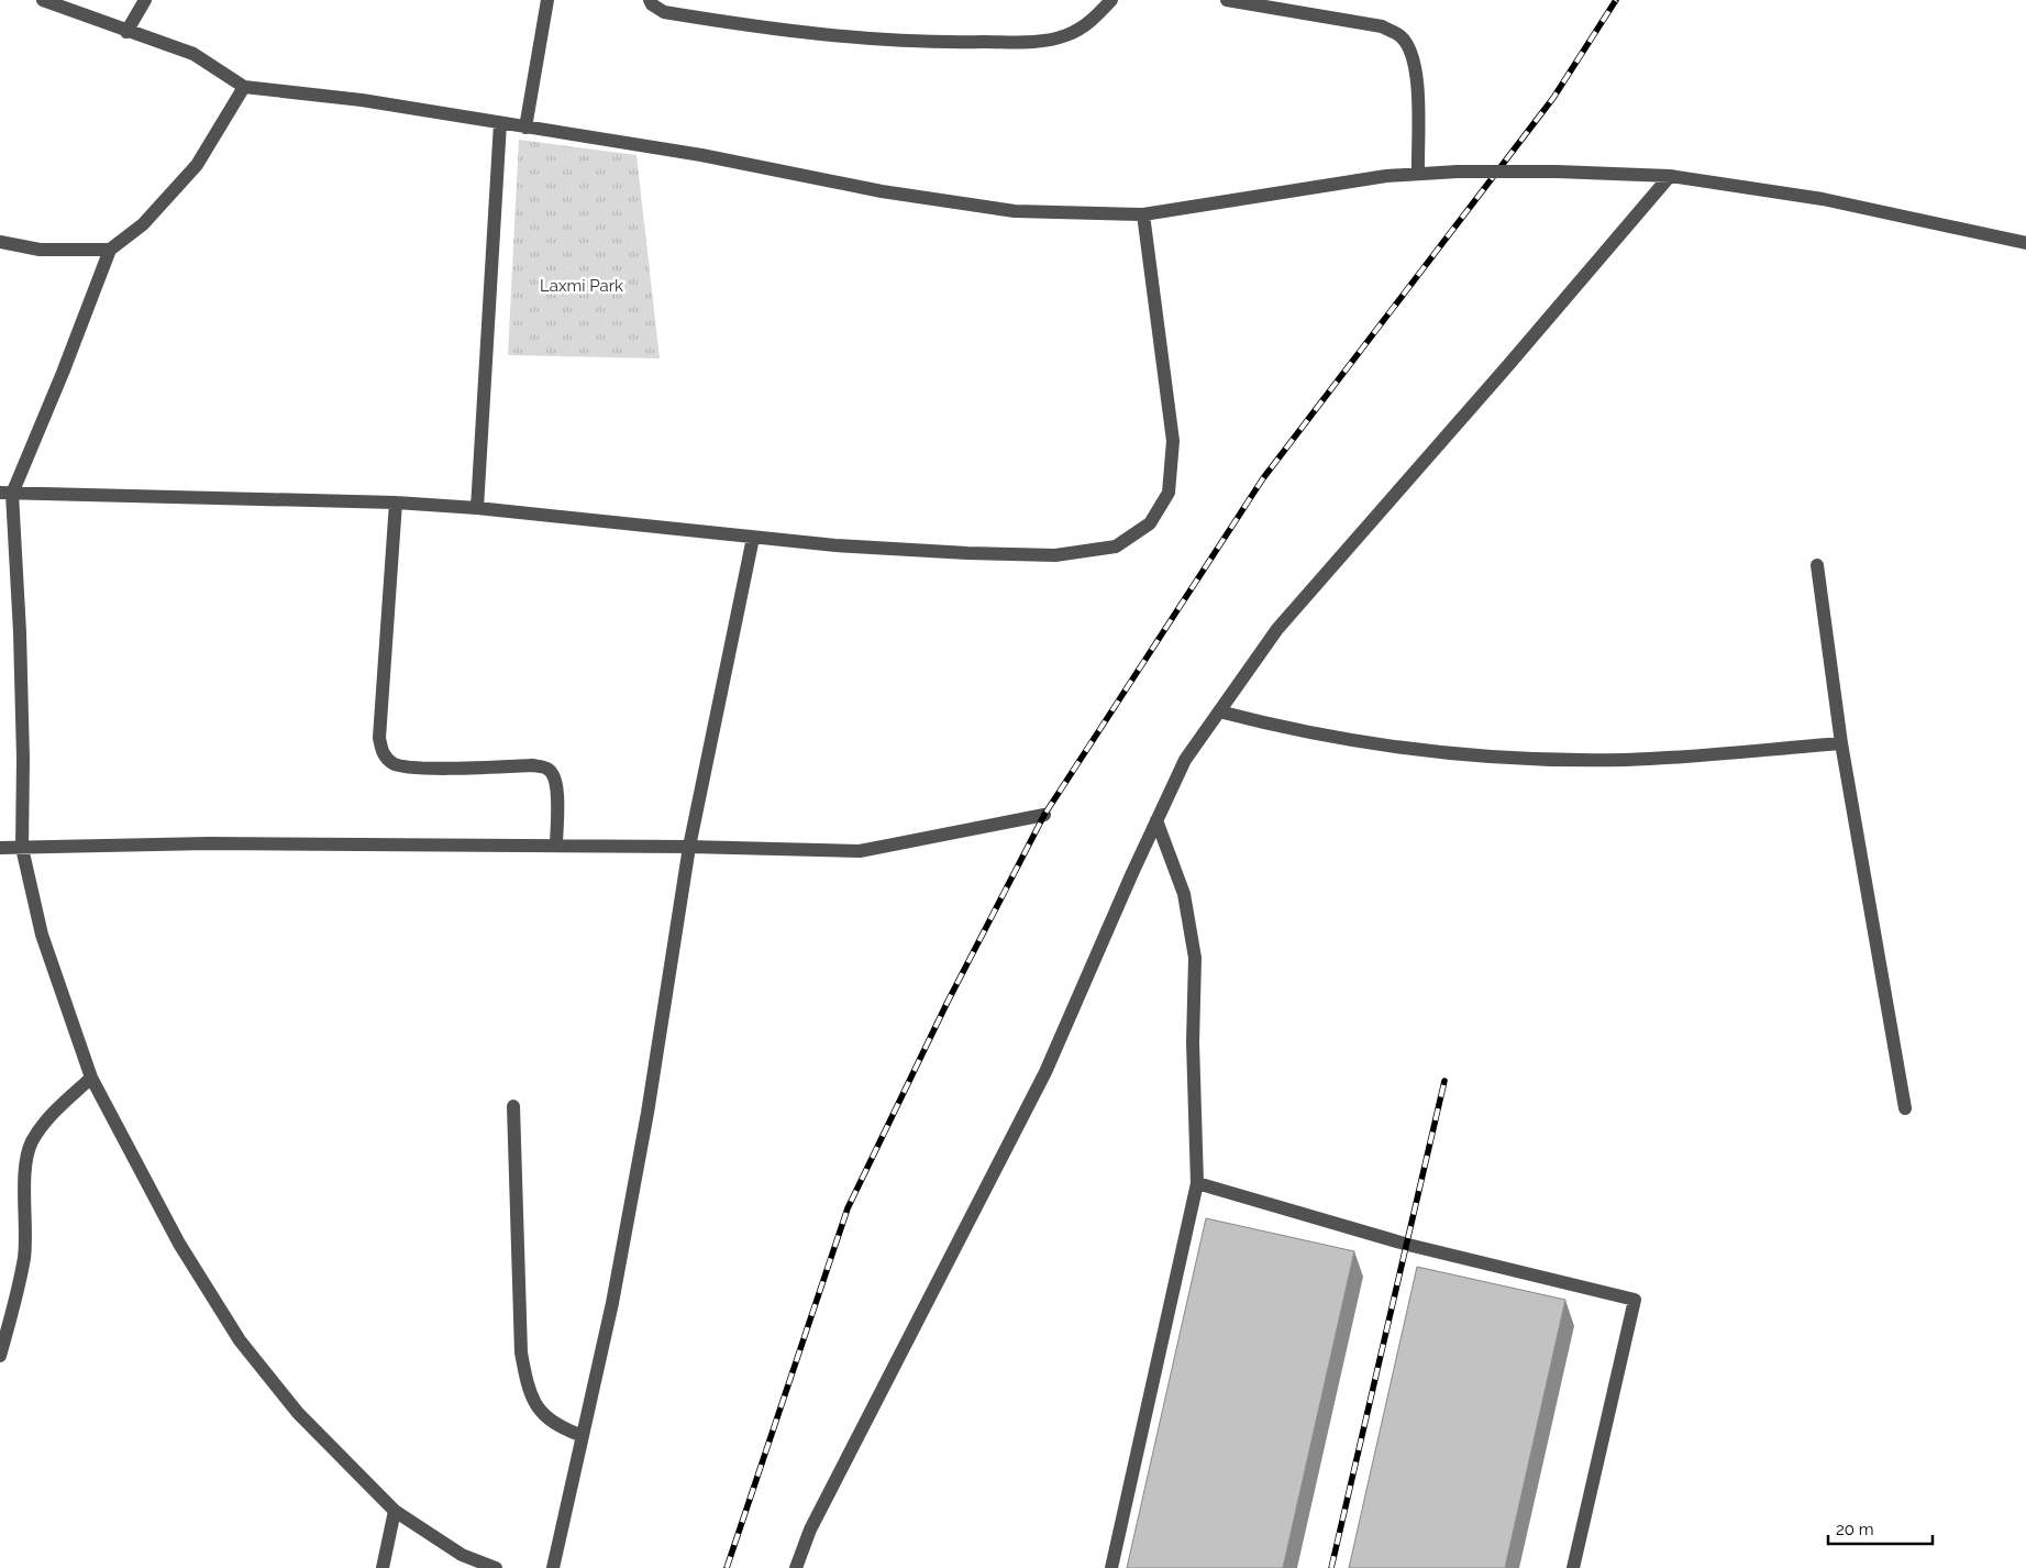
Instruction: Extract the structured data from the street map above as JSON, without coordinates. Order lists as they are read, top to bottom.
{
  "parks": ["Laxmi Park"],
  "scale_bar": "20 m"
}
